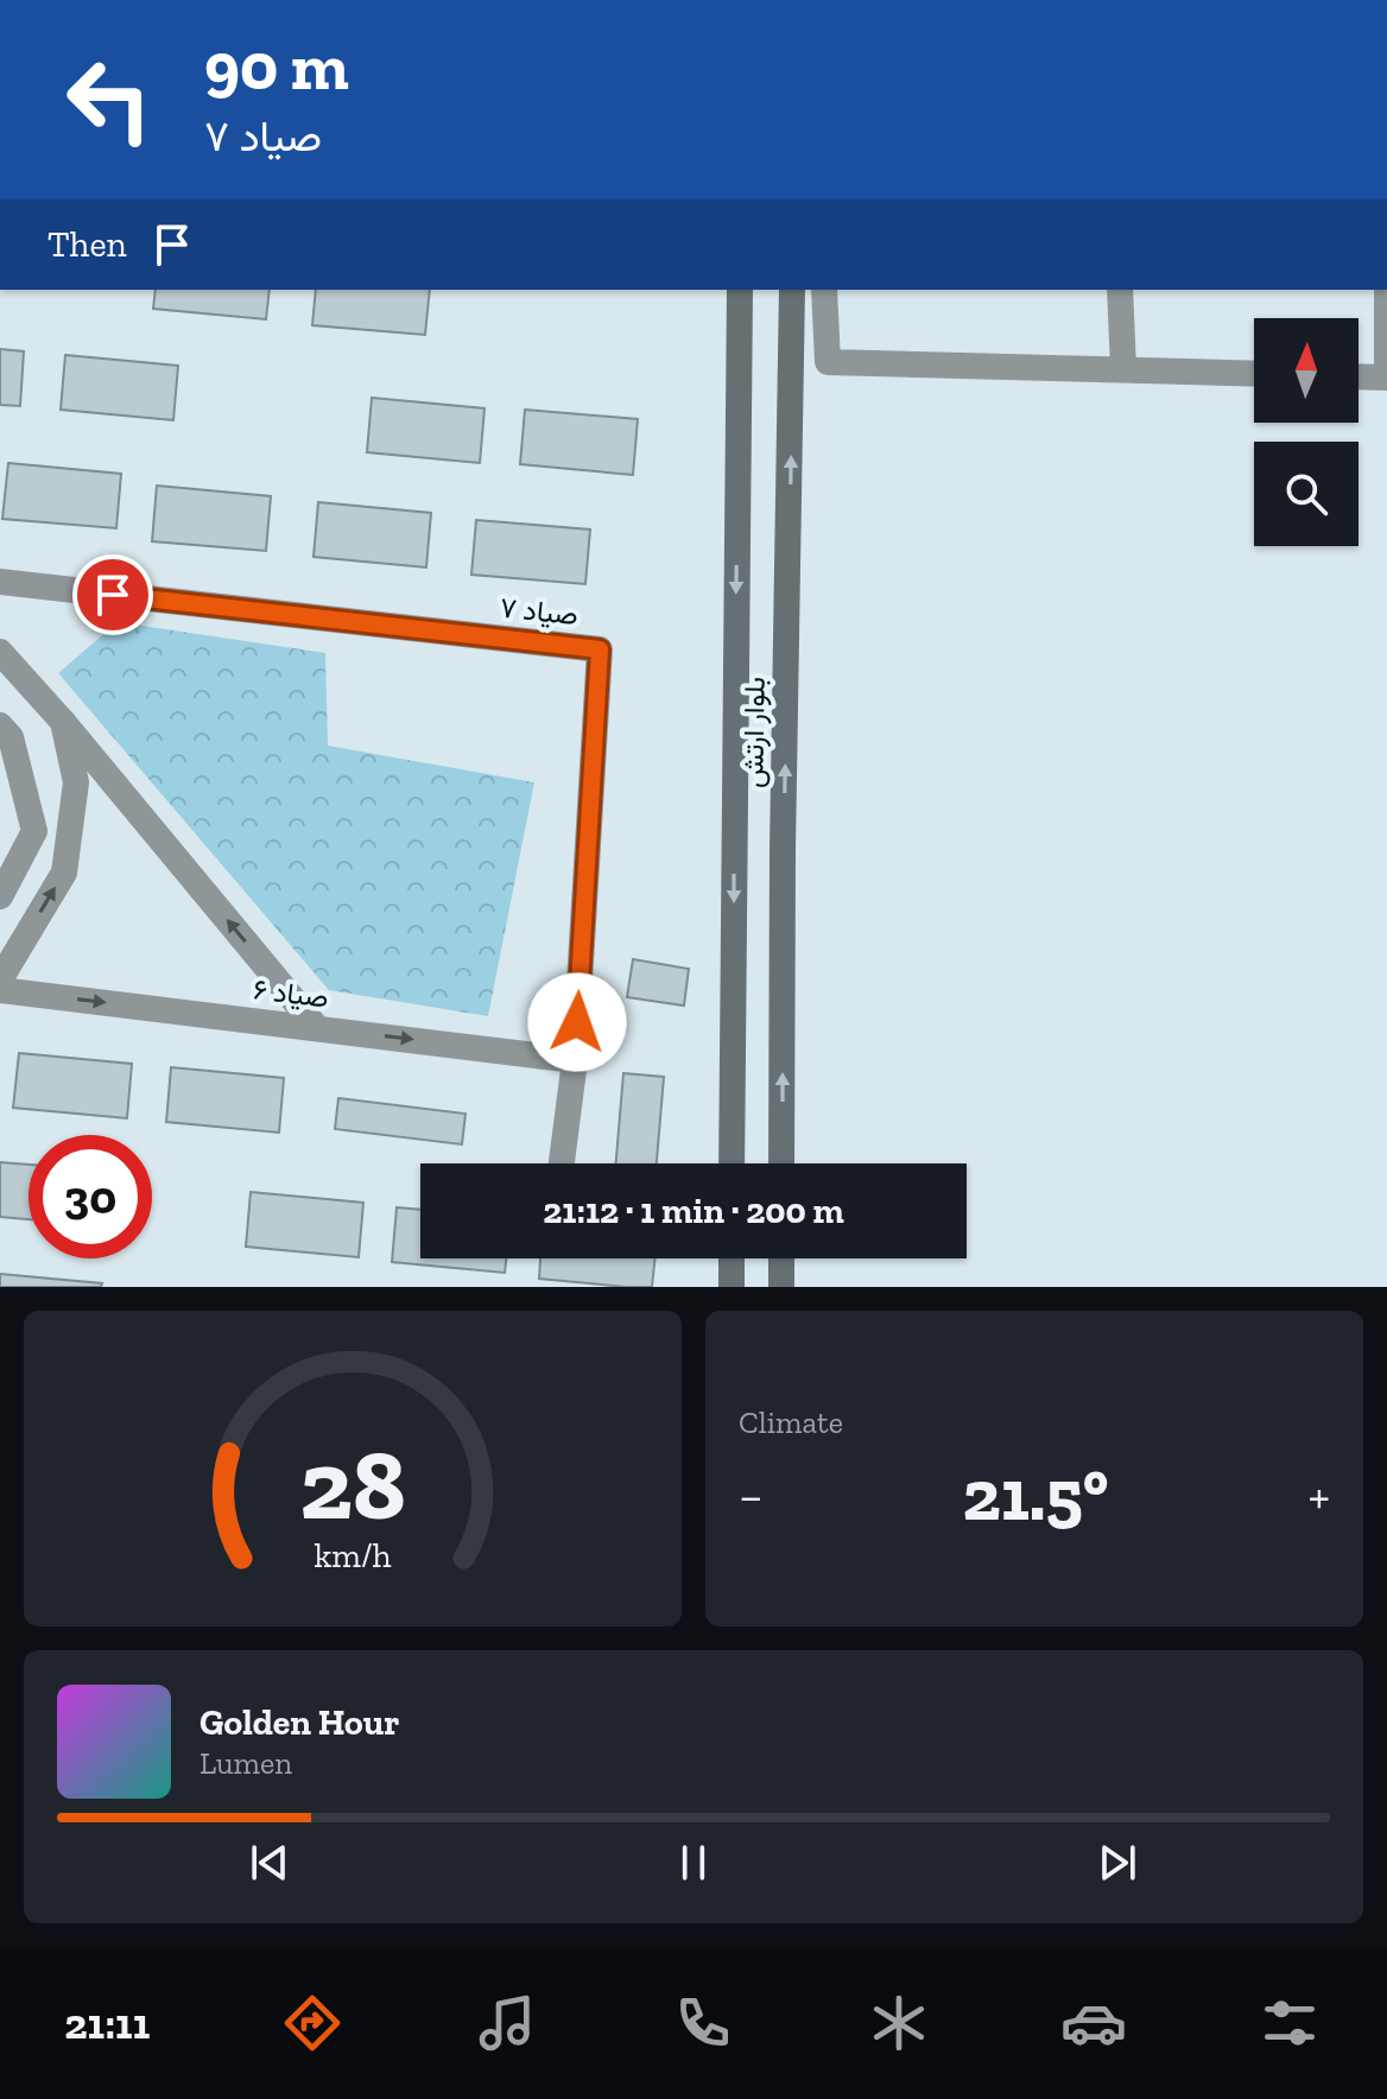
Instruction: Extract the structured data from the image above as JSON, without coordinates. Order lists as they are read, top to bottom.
{
  "streets": {
    "main road": ["بلوار ارتش"],
    "street": ["صیاد ۷", "صیاد ۶"]
  },
  "crossings": [
    ["صیاد ۷", "صیاد ۶"]
  ],
  "one_way": ["صیاد ۶"],
  "north": "top",
  "page": {
    "turn": ["90 m", "صیاد ۷"],
    "then": "Then",
    "limit": "30",
    "trip": "21:12 · 1 min · 200 m",
    "tile": "Climate",
    "heat": ["−", "21.5°", "+"],
    "song": ["Golden Hour", "Lumen"],
    "tabs": "21:11",
    "gauge": ["28", "km/h"]
  }
}
